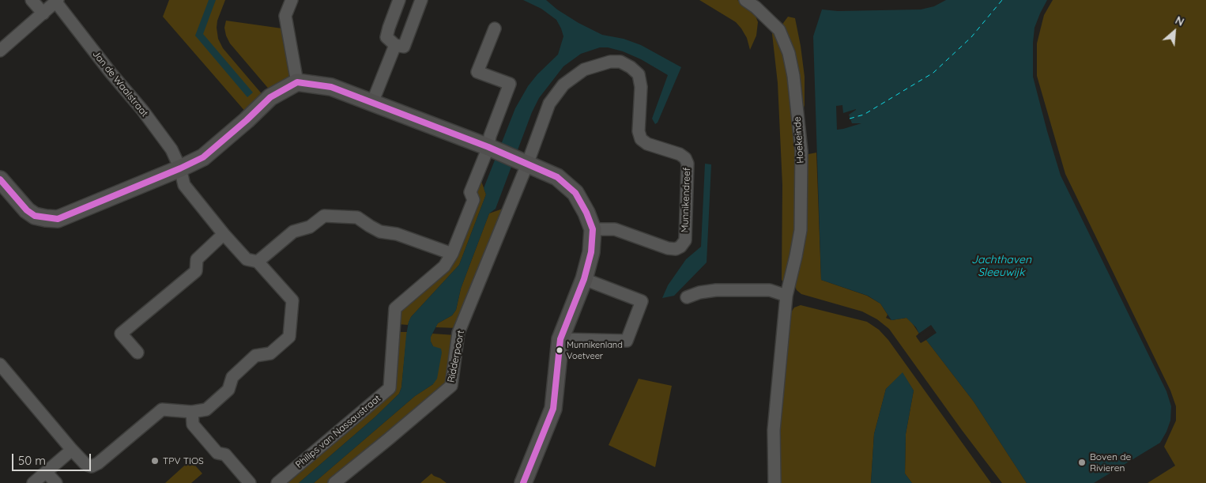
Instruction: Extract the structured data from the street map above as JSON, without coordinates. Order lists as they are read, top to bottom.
{
  "streets": {
    "street": [
      "Jan de Waalstraat",
      "Hoekeinde",
      "Munnikendreef",
      "Ridderpoort",
      "Philips van Nassaustraat"
    ]
  },
  "crossings": [
    ["Munnikendreef", "Ridderpoort"]
  ],
  "water": ["Jachthaven Sleeuwijk"],
  "places": ["Munnikenland Voetveer", "TPV TIOS", "Boven de Rivieren"],
  "scale_bar": "50 m",
  "north": "top right"
}
